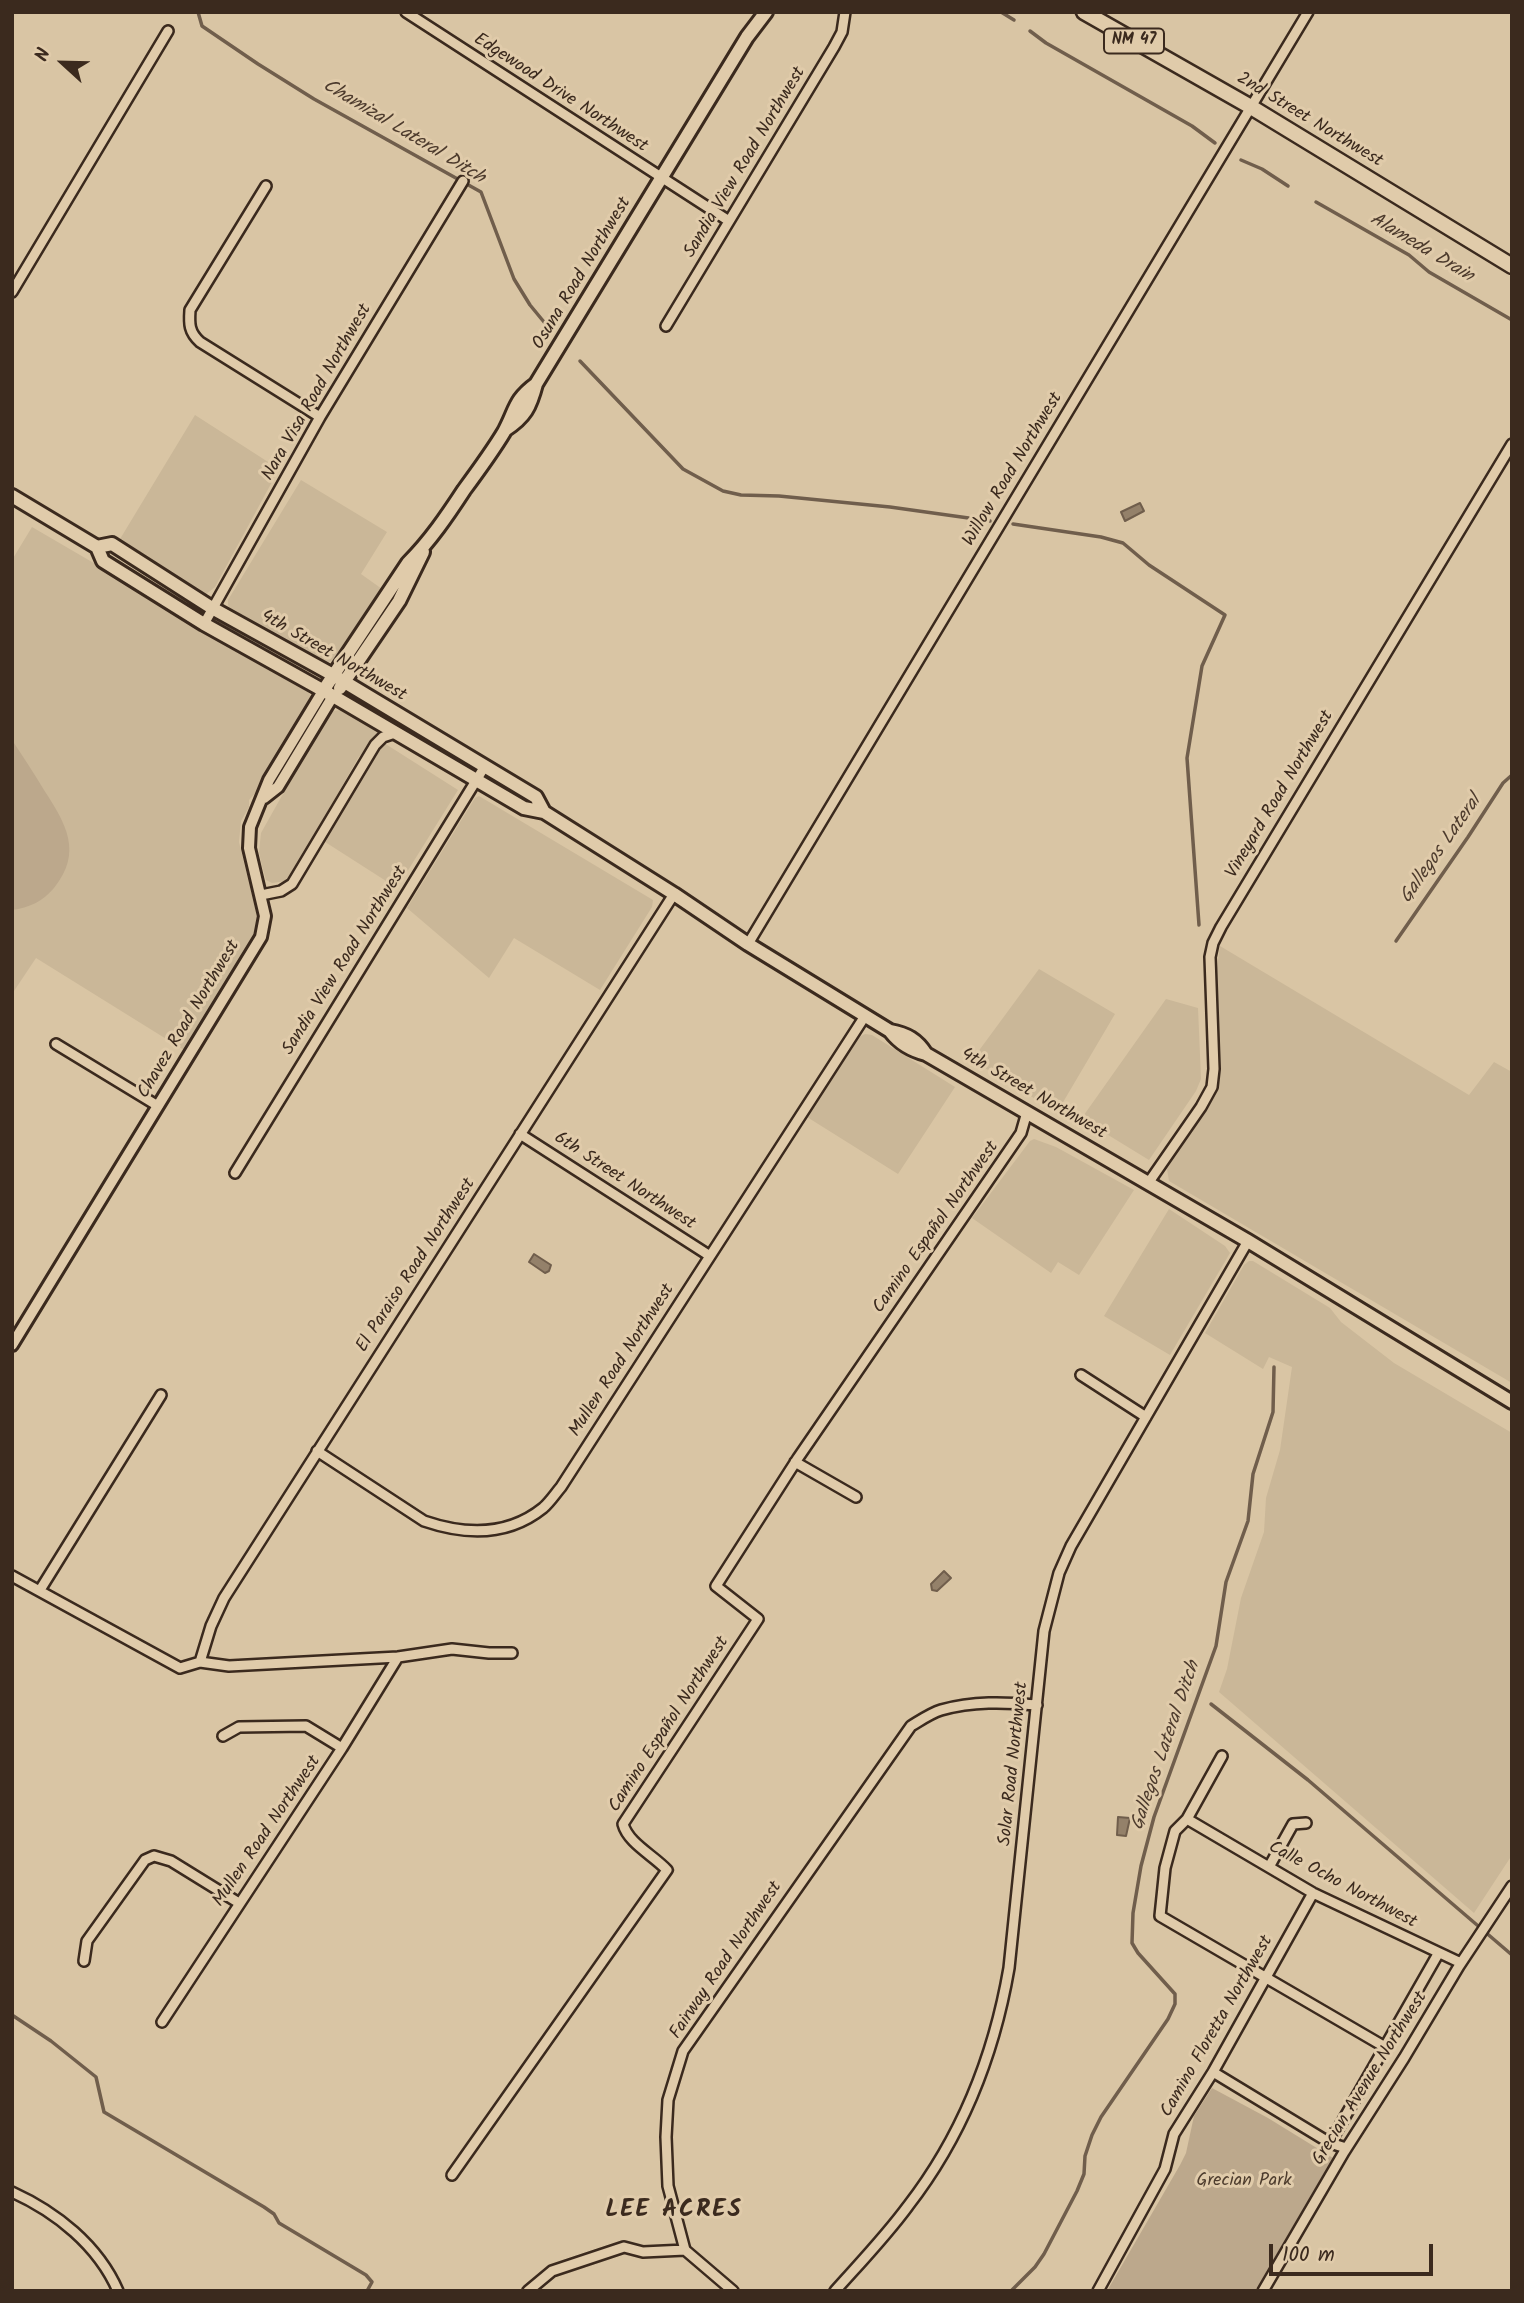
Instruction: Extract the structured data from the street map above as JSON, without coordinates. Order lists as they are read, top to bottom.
{
  "streets": {
    "main road": [
      "NM 47",
      "2nd Street Northwest",
      "Osuna Road Northwest",
      "4th Street Northwest"
    ],
    "street": [
      "Edgewood Drive Northwest",
      "Sandia View Road Northwest",
      "Nara Visa Road Northwest",
      "Willow Road Northwest",
      "Vineyard Road Northwest",
      "Chavez Road Northwest",
      "6th Street Northwest",
      "Camino Español Northwest",
      "El Paraiso Road Northwest",
      "Mullen Road Northwest",
      "Solar Road Northwest",
      "Calle Ocho Northwest",
      "Fairway Road Northwest",
      "Camino Floretta Northwest",
      "Grecian Avenue Northwest"
    ]
  },
  "crossings": [
    ["Edgewood Drive Northwest", "Sandia View Road Northwest"],
    ["Edgewood Drive Northwest", "Osuna Road Northwest"],
    ["2nd Street Northwest", "Willow Road Northwest"],
    ["Sandia View Road Northwest", "4th Street Northwest"],
    ["Osuna Road Northwest", "4th Street Northwest"],
    ["Nara Visa Road Northwest", "4th Street Northwest"],
    ["Willow Road Northwest", "4th Street Northwest"],
    ["4th Street Northwest", "Vineyard Road Northwest"],
    ["4th Street Northwest", "Camino Español Northwest"],
    ["4th Street Northwest", "El Paraiso Road Northwest"],
    ["4th Street Northwest", "Mullen Road Northwest"],
    ["4th Street Northwest", "Solar Road Northwest"],
    ["6th Street Northwest", "El Paraiso Road Northwest"],
    ["6th Street Northwest", "Mullen Road Northwest"],
    ["El Paraiso Road Northwest", "Mullen Road Northwest"],
    ["Solar Road Northwest", "Fairway Road Northwest"],
    ["Calle Ocho Northwest", "Camino Floretta Northwest"],
    ["Calle Ocho Northwest", "Grecian Avenue Northwest"]
  ],
  "districts": ["LEE ACRES"],
  "water": [
    "Chamizal Lateral Ditch",
    "Alameda Drain",
    "Gallegos Lateral",
    "Gallegos Lateral Ditch"
  ],
  "parks": ["Grecian Park"],
  "scale_bar": "100 m",
  "north": "left"
}
